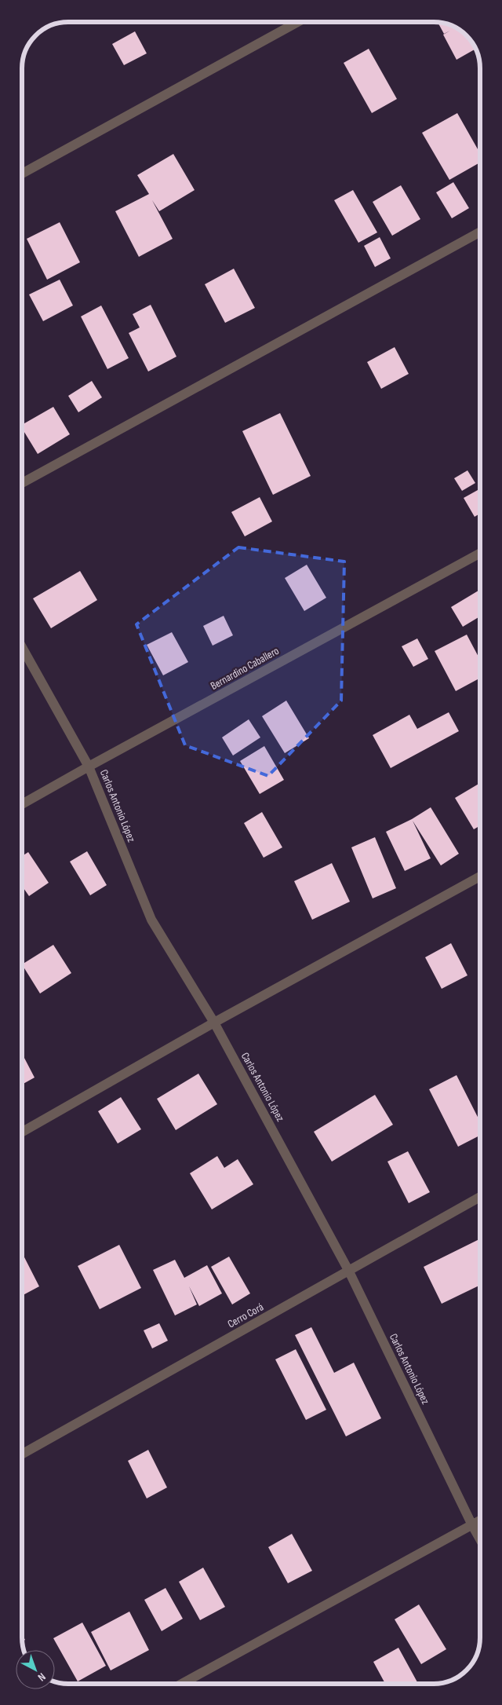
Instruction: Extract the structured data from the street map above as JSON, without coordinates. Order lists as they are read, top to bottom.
{
  "streets": {
    "street": ["Bernardino Caballero", "Carlos Antonio López", "Cerro Corá"]
  },
  "crossings": [
    ["Bernardino Caballero", "Carlos Antonio López"],
    ["Carlos Antonio López", "Cerro Corá"]
  ],
  "north": "bottom right"
}
